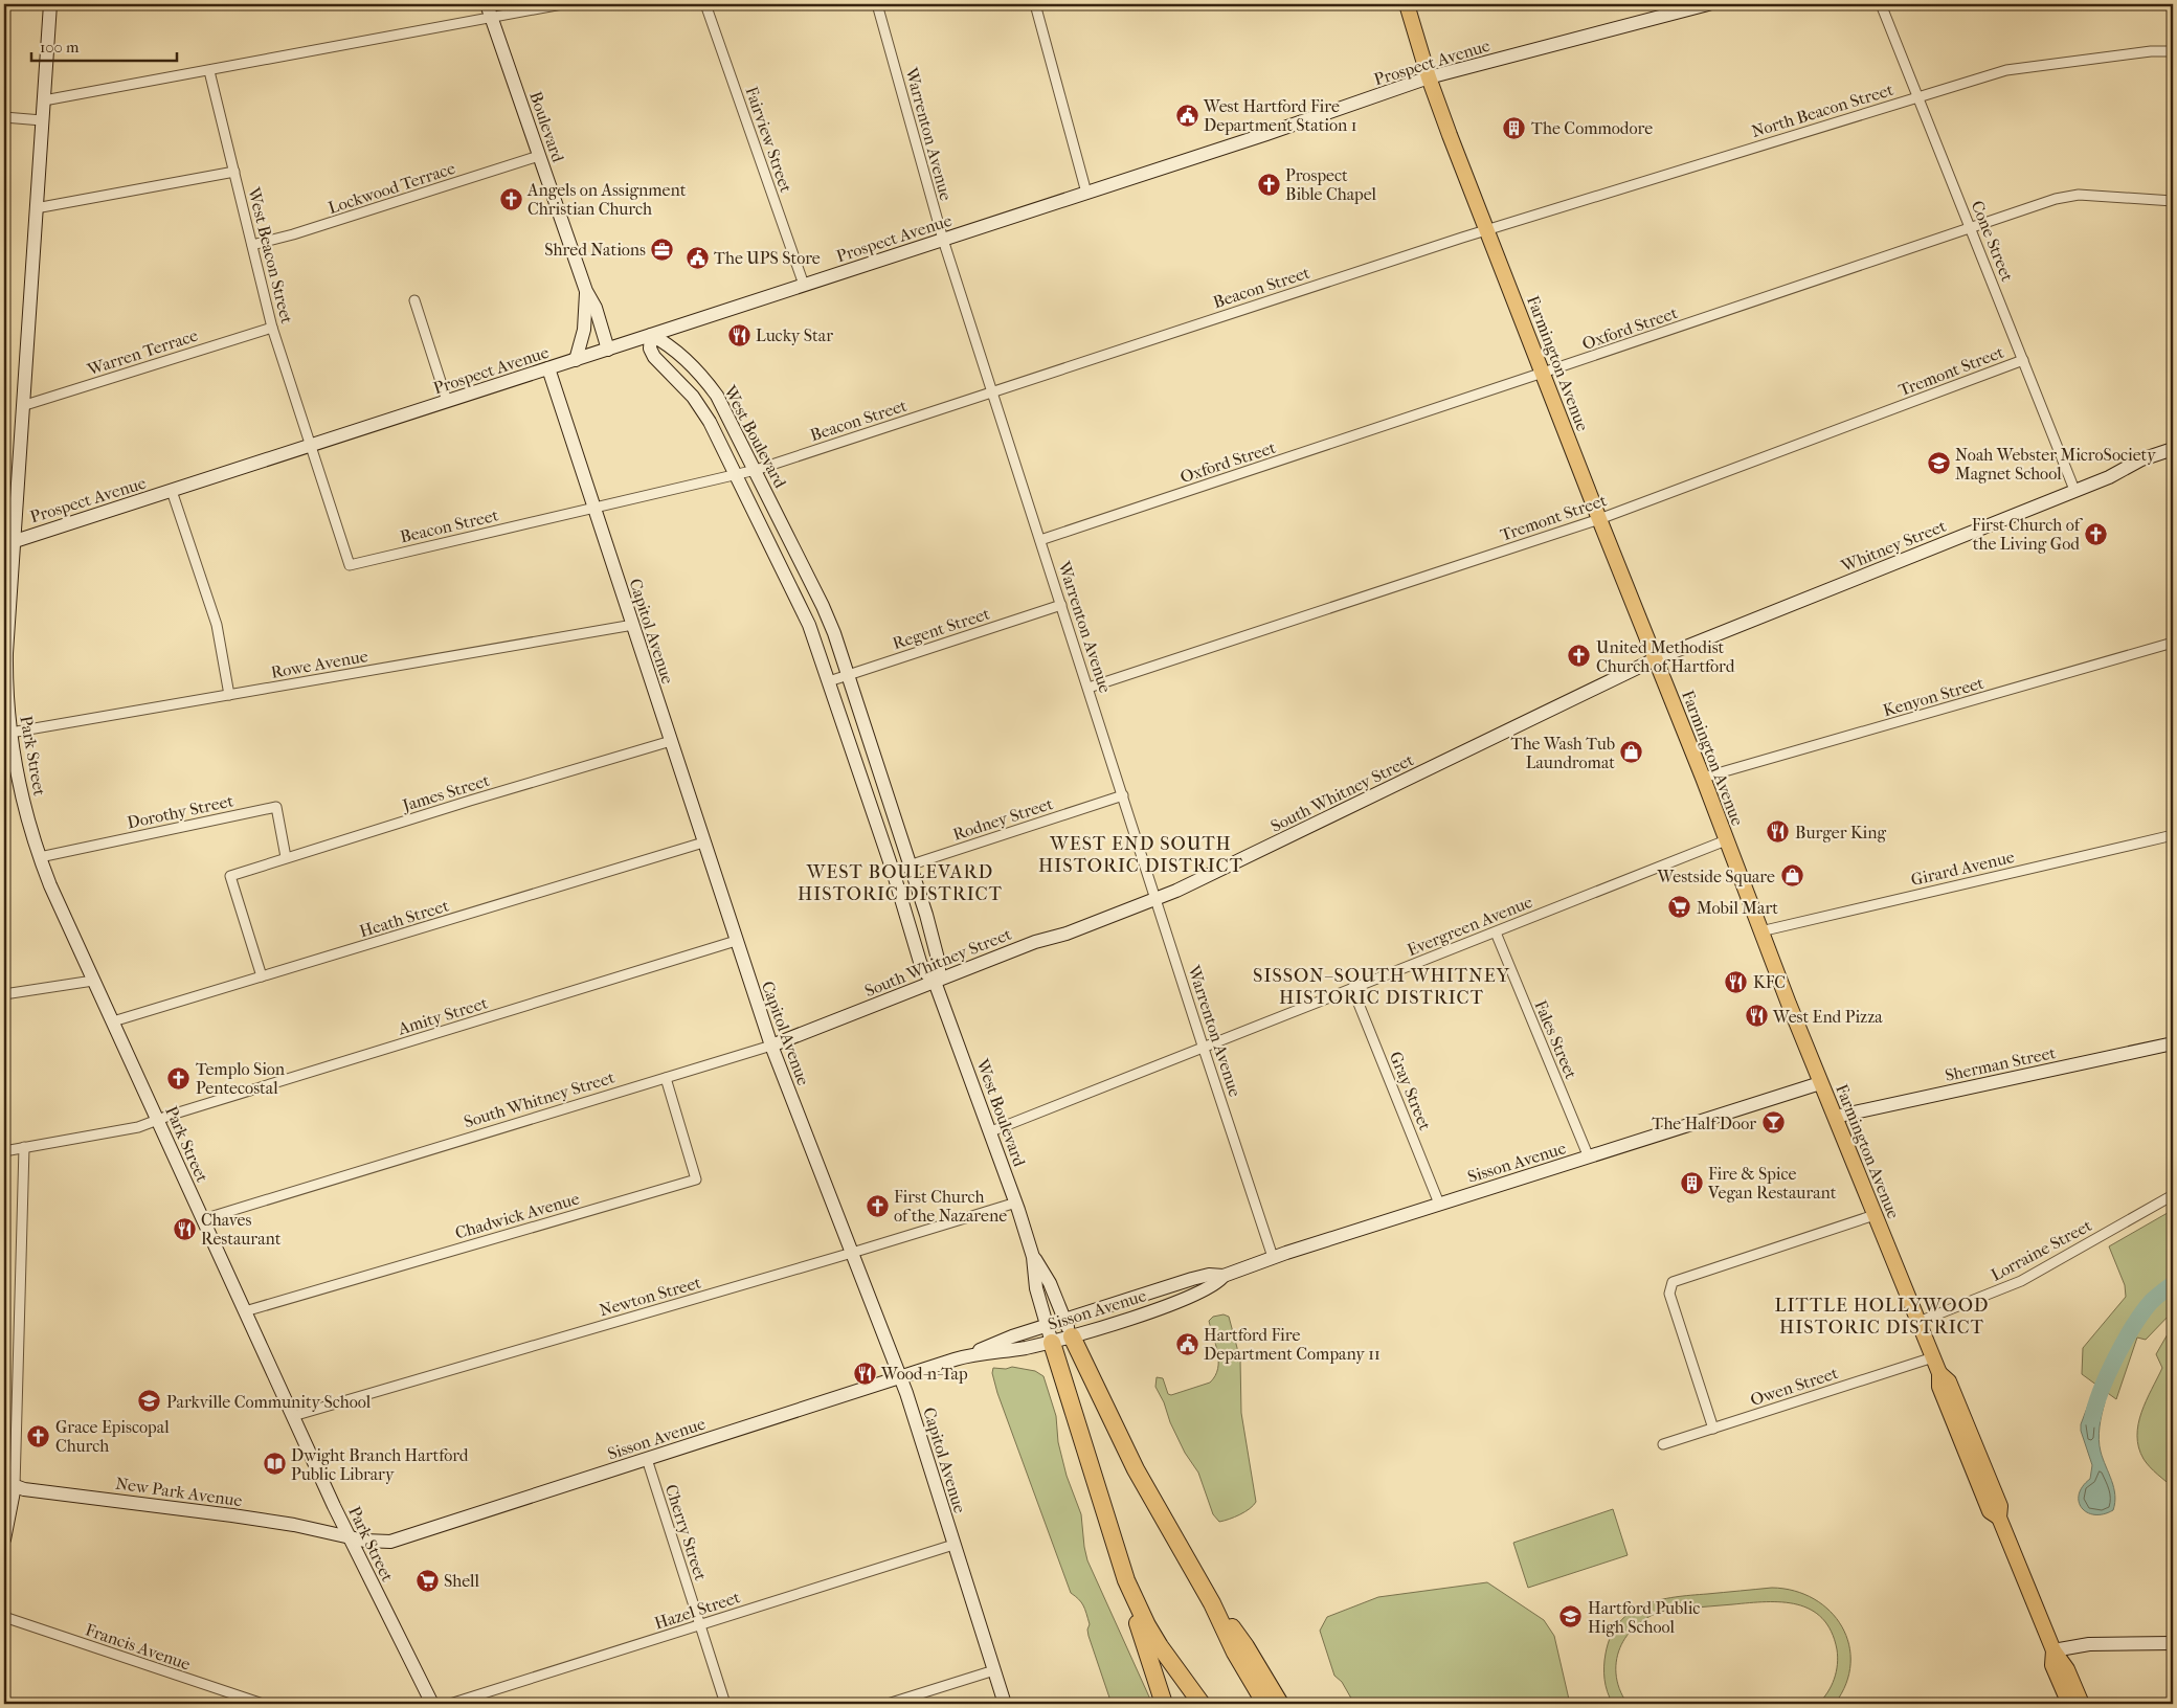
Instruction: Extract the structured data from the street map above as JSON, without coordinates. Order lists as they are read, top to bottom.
{
  "streets": {
    "main road": [
      "Prospect Avenue",
      "Boulevard",
      "Farmington Avenue",
      "West Boulevard",
      "Whitney Street",
      "Capitol Avenue",
      "Park Street",
      "South Whitney Street",
      "Sherman Street",
      "Sisson Avenue",
      "New Park Avenue"
    ],
    "street": [
      "North Beacon Street",
      "Warrenton Avenue",
      "Fairview Street",
      "Lockwood Terrace",
      "Cone Street",
      "West Beacon Street",
      "Beacon Street",
      "Oxford Street",
      "Warren Terrace",
      "Tremont Street",
      "Regent Street",
      "Rowe Avenue",
      "Kenyon Street",
      "James Street",
      "Dorothy Street",
      "Rodney Street",
      "Girard Avenue",
      "Heath Street",
      "Evergreen Avenue",
      "Amity Street",
      "Fales Street",
      "Gray Street",
      "Chadwick Avenue",
      "Lorraine Street",
      "Newton Street",
      "Owen Street",
      "Cherry Street",
      "Hazel Street",
      "Francis Avenue"
    ]
  },
  "crossings": [
    ["Prospect Avenue", "Boulevard"],
    ["Prospect Avenue", "Warrenton Avenue"],
    ["Prospect Avenue", "Fairview Street"],
    ["Prospect Avenue", "West Beacon Street"],
    ["Prospect Avenue", "Beacon Street"],
    ["Prospect Avenue", "Farmington Avenue"],
    ["Prospect Avenue", "West Boulevard"],
    ["Prospect Avenue", "Capitol Avenue"],
    ["Prospect Avenue", "Park Street"],
    ["North Beacon Street", "Cone Street"],
    ["North Beacon Street", "Beacon Street"],
    ["North Beacon Street", "Farmington Avenue"],
    ["Boulevard", "Lockwood Terrace"],
    ["Warrenton Avenue", "Beacon Street"],
    ["Warrenton Avenue", "Oxford Street"],
    ["Warrenton Avenue", "Tremont Street"],
    ["Warrenton Avenue", "Regent Street"],
    ["Warrenton Avenue", "South Whitney Street"],
    ["Warrenton Avenue", "Rodney Street"],
    ["Warrenton Avenue", "Evergreen Avenue"],
    ["Warrenton Avenue", "Sisson Avenue"],
    ["Lockwood Terrace", "West Beacon Street"],
    ["Cone Street", "Oxford Street"],
    ["Cone Street", "Tremont Street"],
    ["Cone Street", "Whitney Street"],
    ["West Beacon Street", "Beacon Street"],
    ["West Beacon Street", "Warren Terrace"],
    ["Beacon Street", "Farmington Avenue"],
    ["Beacon Street", "West Boulevard"],
    ["Beacon Street", "Capitol Avenue"],
    ["Oxford Street", "Farmington Avenue"],
    ["Warren Terrace", "Park Street"],
    ["Farmington Avenue", "Tremont Street"],
    ["Farmington Avenue", "Whitney Street"],
    ["Farmington Avenue", "Kenyon Street"],
    ["Farmington Avenue", "South Whitney Street"],
    ["Farmington Avenue", "Girard Avenue"],
    ["Farmington Avenue", "Evergreen Avenue"],
    ["Farmington Avenue", "Sherman Street"],
    ["Farmington Avenue", "Sisson Avenue"],
    ["Farmington Avenue", "Lorraine Street"],
    ["Farmington Avenue", "Owen Street"],
    ["West Boulevard", "Regent Street"],
    ["West Boulevard", "South Whitney Street"],
    ["West Boulevard", "Rodney Street"],
    ["West Boulevard", "Evergreen Avenue"],
    ["West Boulevard", "Sisson Avenue"],
    ["West Boulevard", "Newton Street"],
    ["Whitney Street", "South Whitney Street"],
    ["Capitol Avenue", "Rowe Avenue"],
    ["Capitol Avenue", "James Street"],
    ["Capitol Avenue", "South Whitney Street"],
    ["Capitol Avenue", "Heath Street"],
    ["Capitol Avenue", "Amity Street"],
    ["Capitol Avenue", "Sisson Avenue"],
    ["Capitol Avenue", "Newton Street"],
    ["Capitol Avenue", "Hazel Street"],
    ["Rowe Avenue", "Park Street"],
    ["Park Street", "South Whitney Street"],
    ["Park Street", "Dorothy Street"],
    ["Park Street", "Heath Street"],
    ["Park Street", "Amity Street"],
    ["Park Street", "Sisson Avenue"],
    ["Park Street", "Chadwick Avenue"],
    ["Park Street", "Newton Street"],
    ["Park Street", "New Park Avenue"],
    ["James Street", "Dorothy Street"],
    ["James Street", "Heath Street"],
    ["South Whitney Street", "Chadwick Avenue"],
    ["Evergreen Avenue", "Fales Street"],
    ["Evergreen Avenue", "Gray Street"],
    ["Fales Street", "Sisson Avenue"],
    ["Gray Street", "Sisson Avenue"],
    ["Sisson Avenue", "New Park Avenue"],
    ["Sisson Avenue", "Cherry Street"],
    ["Cherry Street", "Hazel Street"]
  ],
  "districts": [
    "WEST END SOUTH HISTORIC DISTRICT",
    "WEST BOULEVARD HISTORIC DISTRICT",
    "SISSON–SOUTH WHITNEY HISTORIC DISTRICT",
    "LITTLE HOLLYWOOD HISTORIC DISTRICT"
  ],
  "places": {
    "public building": ["West Hartford Fire Department Station 1", "The UPS Store", "Hartford Fire Department Company 11"],
    "building": ["The Commodore", "Fire & Spice Vegan Restaurant"],
    "church": [
      "Prospect Bible Chapel",
      "Angels on Assignment Christian Church",
      "First Church of the Living God",
      "United Methodist Church of Hartford",
      "Templo Sion Pentecostal",
      "First Church of the Nazarene",
      "Grace Episcopal Church"
    ],
    "office": ["Shred Nations"],
    "restaurant": [
      "Lucky Star",
      "Burger King",
      "KFC",
      "West End Pizza",
      "Chaves Restaurant",
      "Wood-n-Tap"
    ],
    "school or university": ["Noah Webster MicroSociety Magnet School", "Parkville Community School", "Hartford Public High School"],
    "shop": ["The Wash Tub Laundromat", "Westside Square"],
    "supermarket": ["Mobil Mart", "Shell"],
    "bar": ["The Half Door"],
    "library": ["Dwight Branch Hartford Public Library"]
  },
  "scale_bar": "100 m"
}
